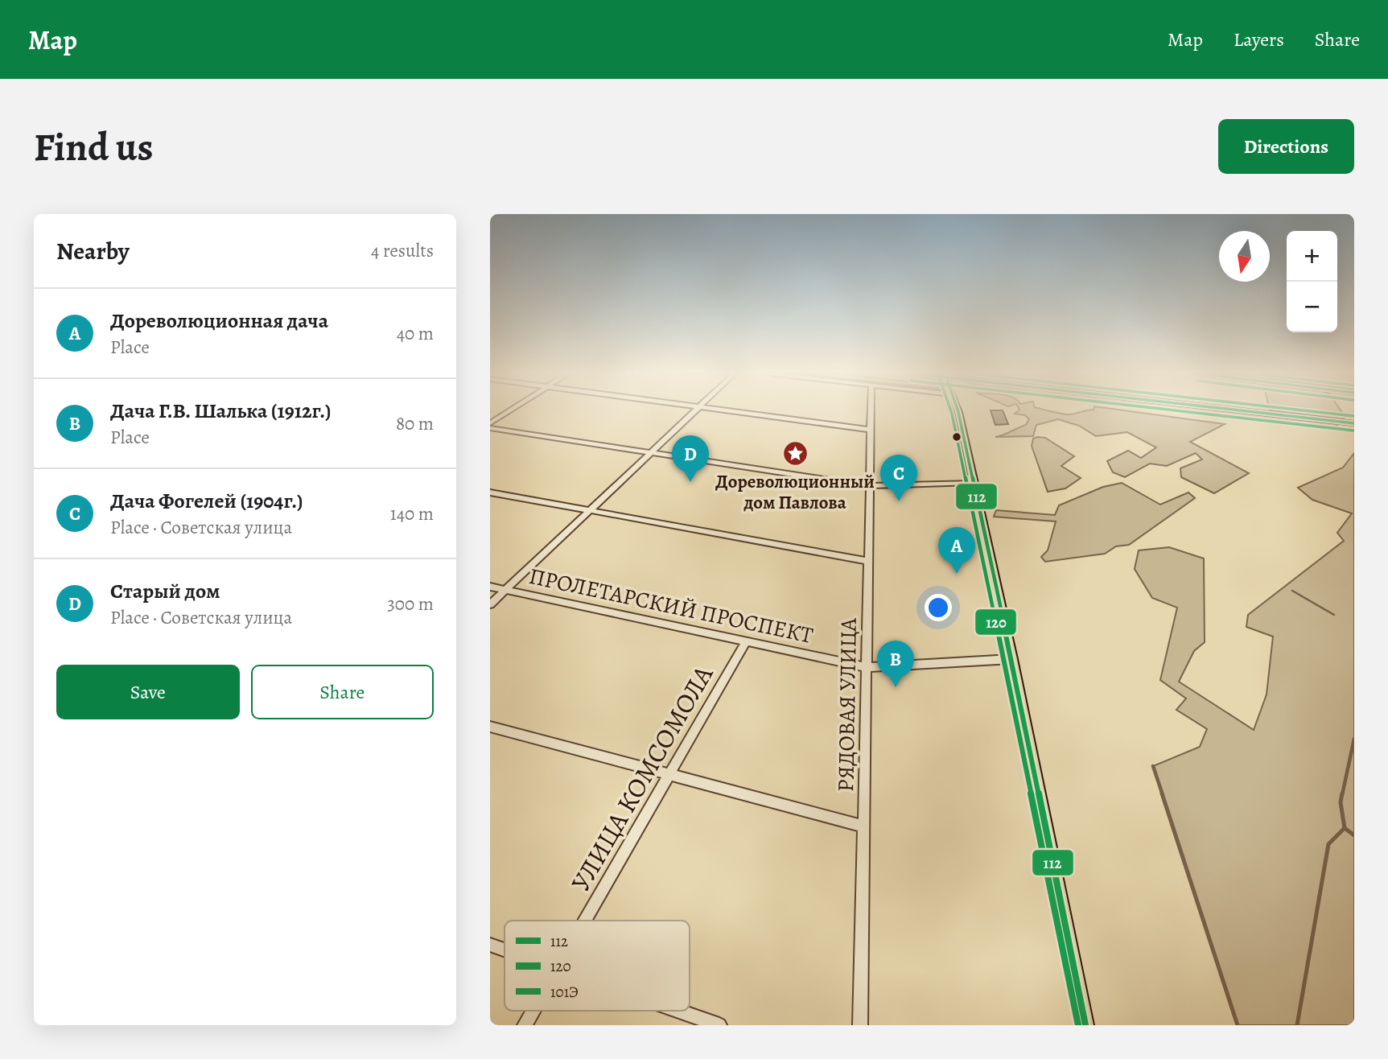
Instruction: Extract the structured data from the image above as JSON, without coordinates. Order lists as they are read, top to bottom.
{
  "streets": {
    "street": ["ПРОЛЕТАРСКИЙ ПРОСПЕКТ", "РЯДОВАЯ УЛИЦА", "УЛИЦА КОМСОМОЛА"]
  },
  "crossings": [
    ["ПРОЛЕТАРСКИЙ ПРОСПЕКТ", "РЯДОВАЯ УЛИЦА"],
    ["ПРОЛЕТАРСКИЙ ПРОСПЕКТ", "УЛИЦА КОМСОМОЛА"]
  ],
  "places": {
    "place": ["Дореволюционный дом Павлова"]
  },
  "lines": ["transit line 112", "transit line 120", "transit line 101Э"],
  "legend": ["112", "120", "101Э"],
  "north": "bottom",
  "page": {
    "header": "Map",
    "nav": ["Map", "Layers", "Share"],
    "buttons": [
      "Directions",
      ["Save", "Share"]
    ],
    "title": "Find us",
    "heading": ["Nearby", "4 results"],
    "map_buttons": ["+", "−"],
    "list": [
      {
        "mark": "A",
        "name": "Дореволюционная дача",
        "note": "Place",
        "value": "40 m"
      },
      {
        "mark": "B",
        "name": "Дача Г.В. Шалька (1912г.)",
        "note": "Place",
        "value": "80 m"
      },
      {
        "mark": "C",
        "name": "Дача Фогелей (1904г.)",
        "note": "Place · Советская улица",
        "value": "140 m"
      },
      {
        "mark": "D",
        "name": "Старый дом",
        "note": "Place · Советская улица",
        "value": "300 m"
      }
    ],
    "pins": [
      "D",
      "C",
      "A",
      "B"
    ]
  }
}
